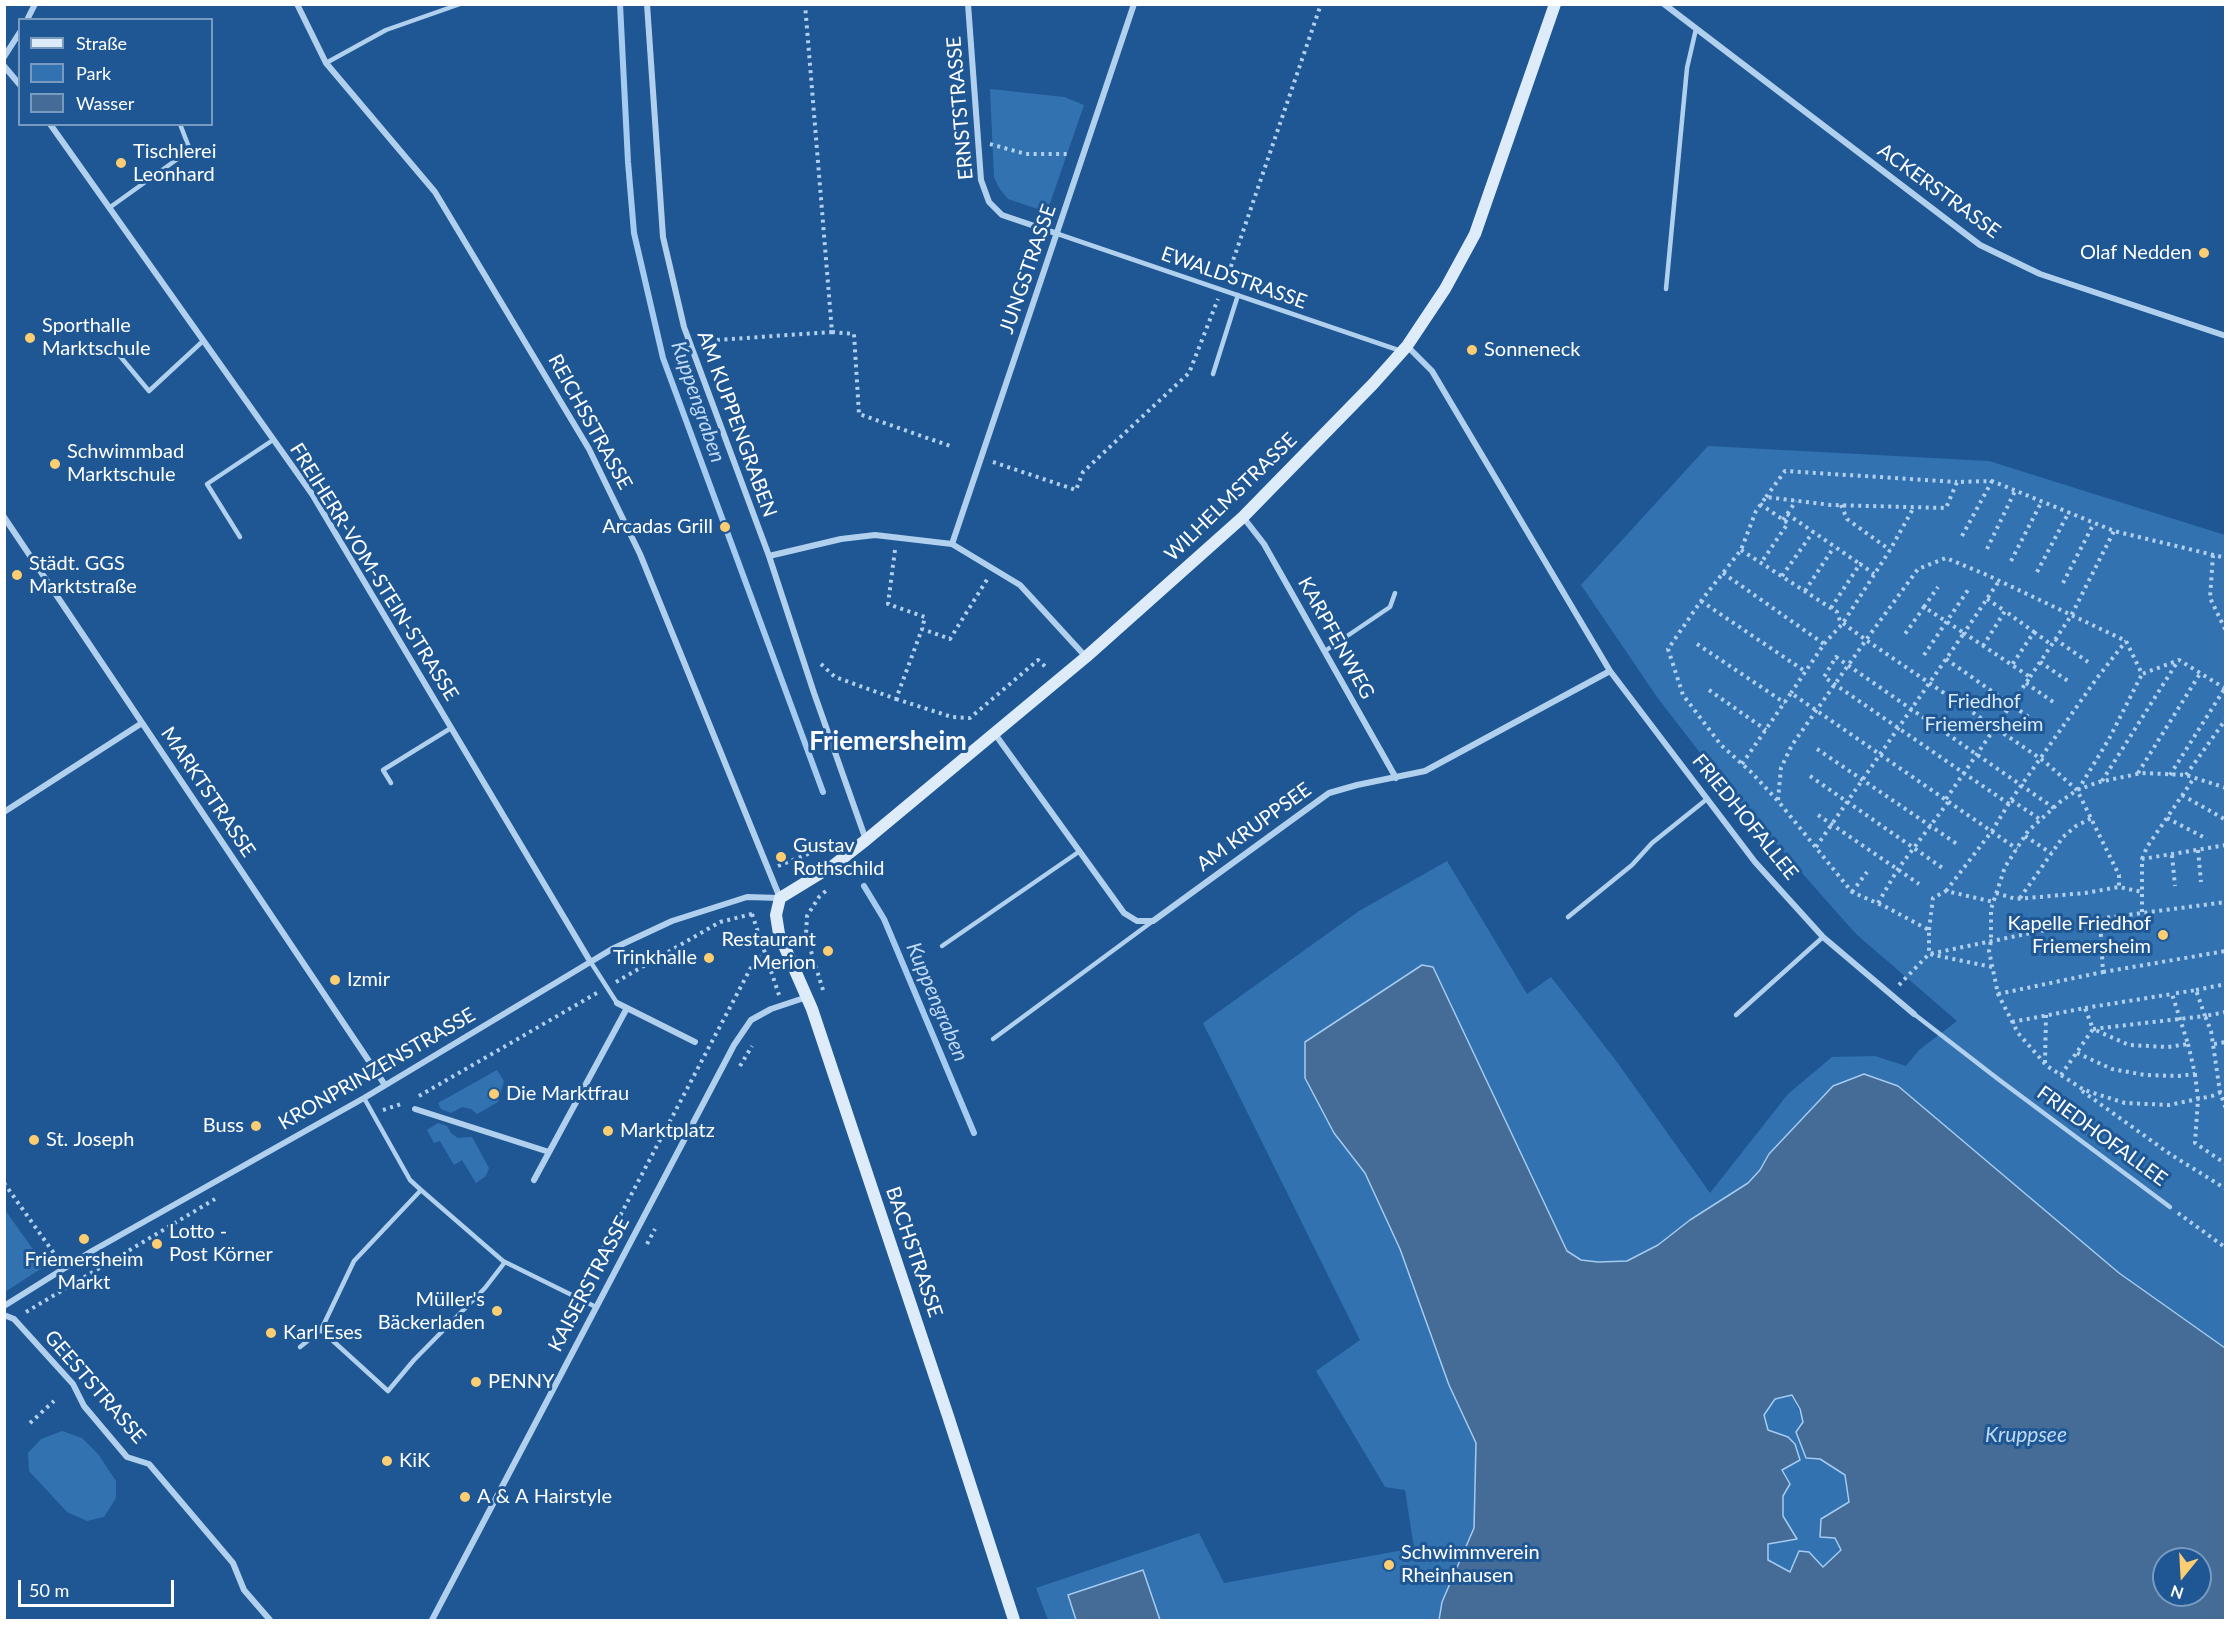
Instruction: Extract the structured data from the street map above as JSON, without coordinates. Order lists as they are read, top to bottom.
{
  "streets": {
    "street": [
      "ERNSTSTRASSE",
      "ACKERSTRASSE",
      "JUNGSTRASSE",
      "REICHSSTRASSE",
      "AM KUPPENGRABEN",
      "WILHELMSTRASSE",
      "FREIHERR-VOM-STEIN-STRASSE",
      "KARPFENWEG",
      "MARKTSTRASSE",
      "FRIEDHOFALLEE",
      "AM KRUPPSEE",
      "KRONPRINZENSTRASSE",
      "BACHSTRASSE",
      "KAISERSTRASSE",
      "GEESTSTRASSE"
    ],
    "lane": ["EWALDSTRASSE"]
  },
  "crossings": [
    ["ERNSTSTRASSE", "JUNGSTRASSE"],
    ["ERNSTSTRASSE", "EWALDSTRASSE"],
    ["JUNGSTRASSE", "EWALDSTRASSE"],
    ["EWALDSTRASSE", "WILHELMSTRASSE"],
    ["EWALDSTRASSE", "FRIEDHOFALLEE"],
    ["REICHSSTRASSE", "WILHELMSTRASSE"],
    ["REICHSSTRASSE", "KRONPRINZENSTRASSE"],
    ["REICHSSTRASSE", "BACHSTRASSE"],
    ["AM KUPPENGRABEN", "WILHELMSTRASSE"],
    ["WILHELMSTRASSE", "KARPFENWEG"],
    ["WILHELMSTRASSE", "FRIEDHOFALLEE"],
    ["WILHELMSTRASSE", "KRONPRINZENSTRASSE"],
    ["WILHELMSTRASSE", "BACHSTRASSE"],
    ["FREIHERR-VOM-STEIN-STRASSE", "KRONPRINZENSTRASSE"],
    ["KARPFENWEG", "AM KRUPPSEE"],
    ["MARKTSTRASSE", "KRONPRINZENSTRASSE"],
    ["FRIEDHOFALLEE", "AM KRUPPSEE"],
    ["KRONPRINZENSTRASSE", "BACHSTRASSE"],
    ["BACHSTRASSE", "KAISERSTRASSE"]
  ],
  "districts": ["Friemersheim"],
  "water": ["Kuppengraben", "Kruppsee"],
  "parks": ["Friedhof Friemersheim"],
  "places": [
    "Tischlerei Leonhard",
    "Olaf Nedden",
    "Sporthalle Marktschule",
    "Sonneneck",
    "Schwimmbad Marktschule",
    "Arcadas Grill",
    "Städt. GGS Marktstraße",
    "Gustav Rothschild",
    "Kapelle Friedhof Friemersheim",
    "Restaurant Merion",
    "Trinkhalle",
    "Izmir",
    "Die Marktfrau",
    "Buss",
    "Marktplatz",
    "St. Joseph",
    "Friemersheim Markt",
    "Lotto - Post Körner",
    "Müller's Bäckerladen",
    "Karl Eses",
    "PENNY",
    "KiK",
    "A & A Hairstyle",
    "Schwimmverein Rheinhausen"
  ],
  "legend": ["Straße", "Park", "Wasser"],
  "scale_bar": "50 m",
  "north": "bottom"
}
